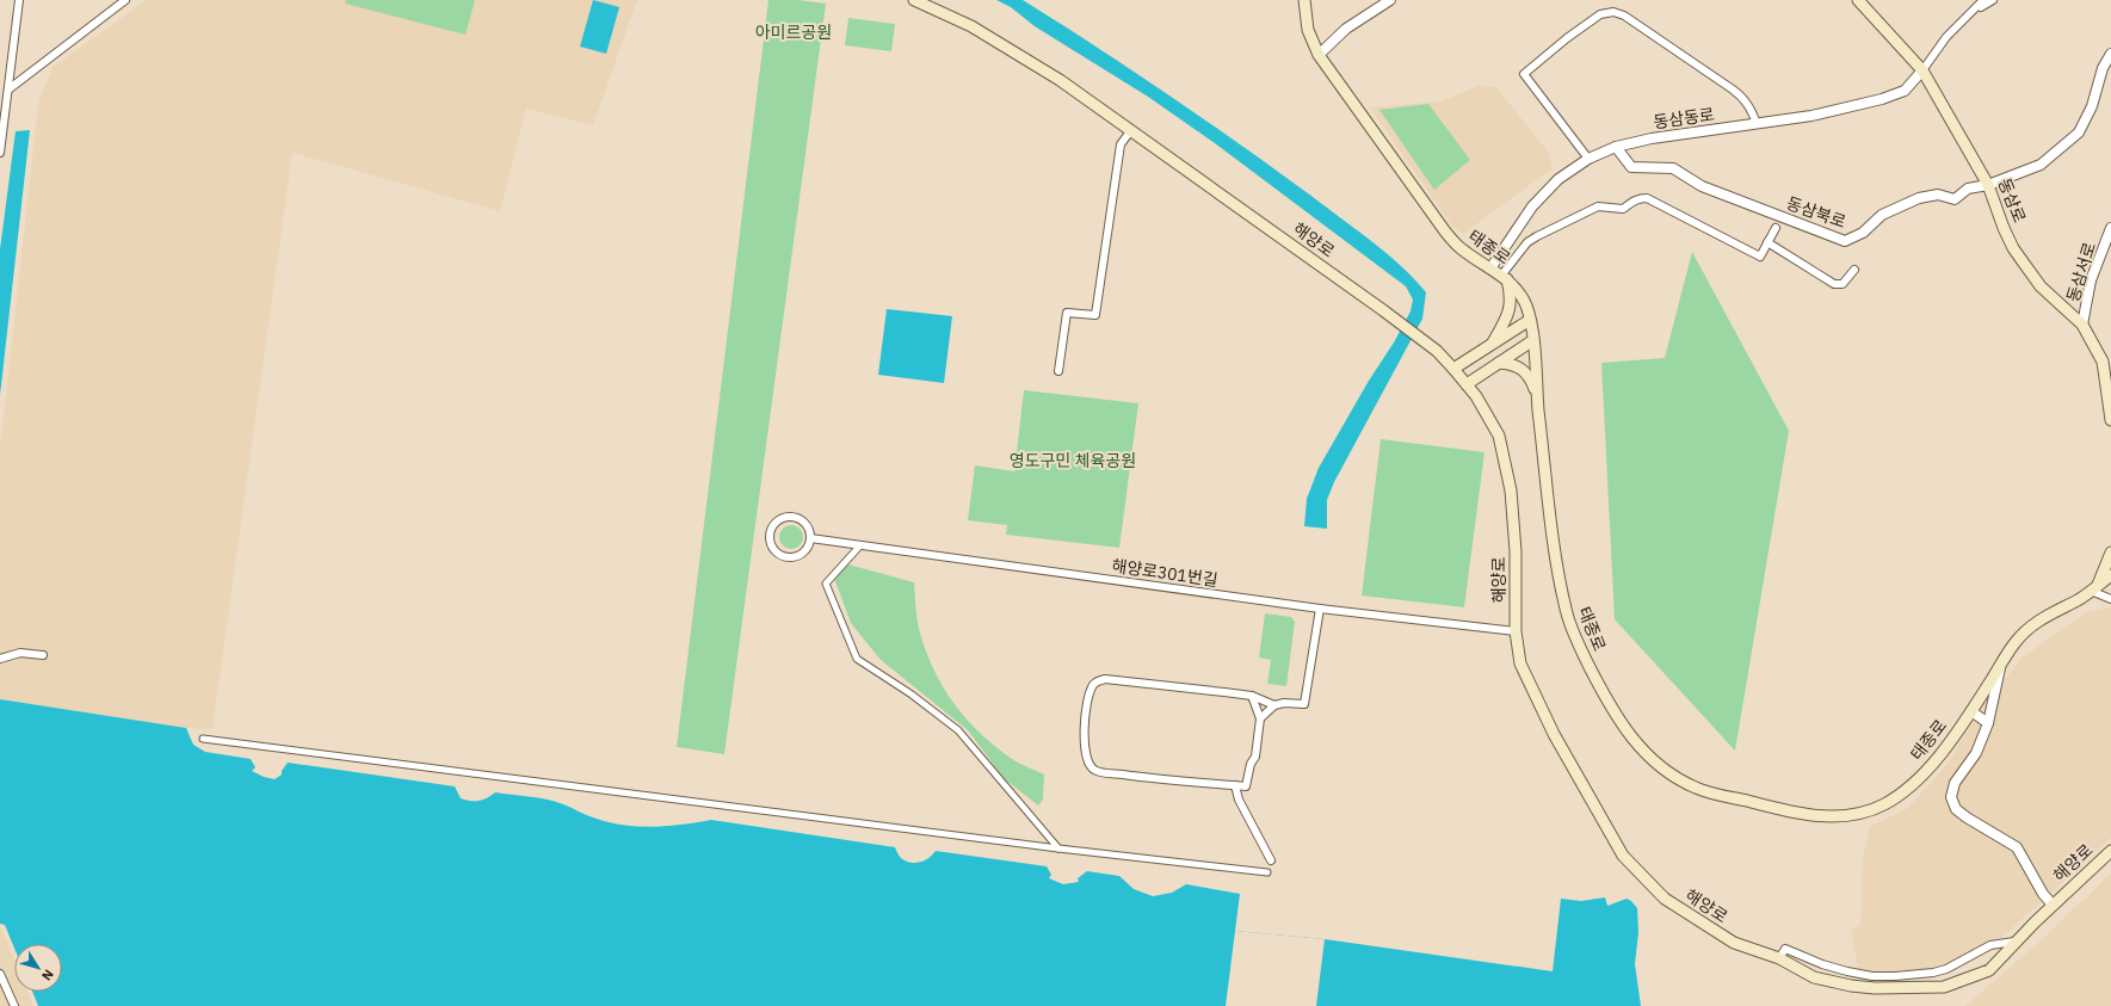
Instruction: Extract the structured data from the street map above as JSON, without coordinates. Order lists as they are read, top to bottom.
{
  "streets": {
    "main road": ["동삼로", "해양로", "태종로"],
    "street": [
      "동삼동로",
      "동삼북로",
      "동삼서로",
      "해양로301번길"
    ]
  },
  "crossings": [
    ["동삼동로", "동삼로"],
    ["동삼동로", "동삼북로"],
    ["동삼동로", "태종로"],
    ["동삼로", "동삼북로"],
    ["동삼로", "동삼서로"],
    ["해양로", "해양로301번길"]
  ],
  "parks": ["아미르공원", "영도구민 체육공원"],
  "north": "bottom right"
}
